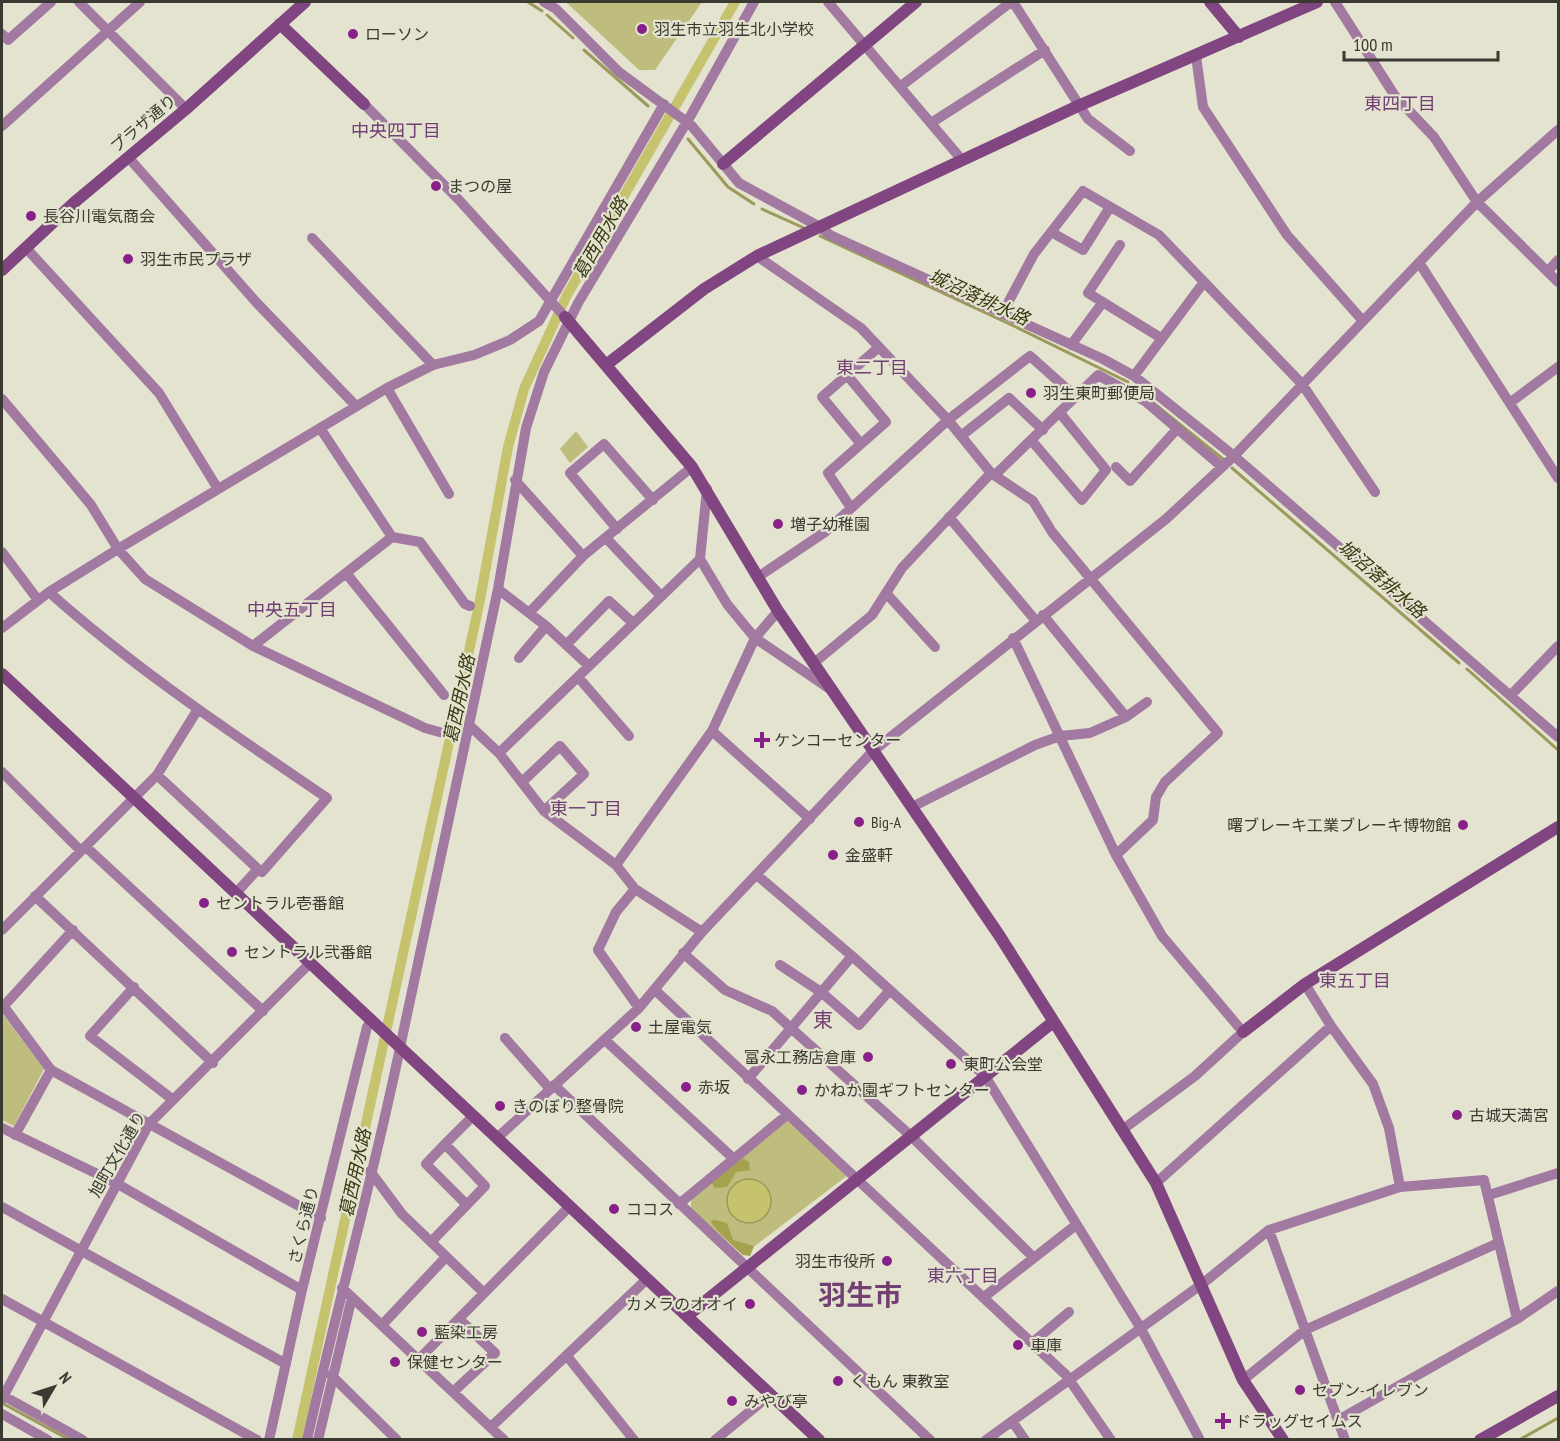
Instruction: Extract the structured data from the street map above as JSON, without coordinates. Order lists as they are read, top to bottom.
{
  "streets": {
    "street": ["プラザ通り", "旭町文化通り", "さくら通り"]
  },
  "districts": [
    "東四丁目",
    "中央四丁目",
    "東二丁目",
    "中央五丁目",
    "東一丁目",
    "東五丁目",
    "東",
    "東六丁目",
    "羽生市"
  ],
  "water": ["葛西用水路", "城沼落排水路"],
  "places": {
    "other": [
      "羽生市立羽生北小学校",
      "ローソン",
      "まつの屋",
      "長谷川電気商会",
      "羽生市民プラザ",
      "羽生東町郵便局",
      "増子幼稚園",
      "Big-A",
      "曙ブレーキ工業ブレーキ博物館",
      "金盛軒",
      "セントラル壱番館",
      "セントラル弐番館",
      "土屋電気",
      "富永工務店倉庫",
      "東町公会堂",
      "赤坂",
      "かねか園ギフトセンター",
      "きのぼり整骨院",
      "古城天満宮",
      "ココス",
      "羽生市役所",
      "カメラのオオイ",
      "藍染工房",
      "車庫",
      "保健センター",
      "くもん 東教室",
      "セブン-イレブン",
      "みやび亭"
    ],
    "health": ["ケンコーセンター", "ドラッグセイムス"]
  },
  "scale_bar": "100 m",
  "north": "top right"
}
